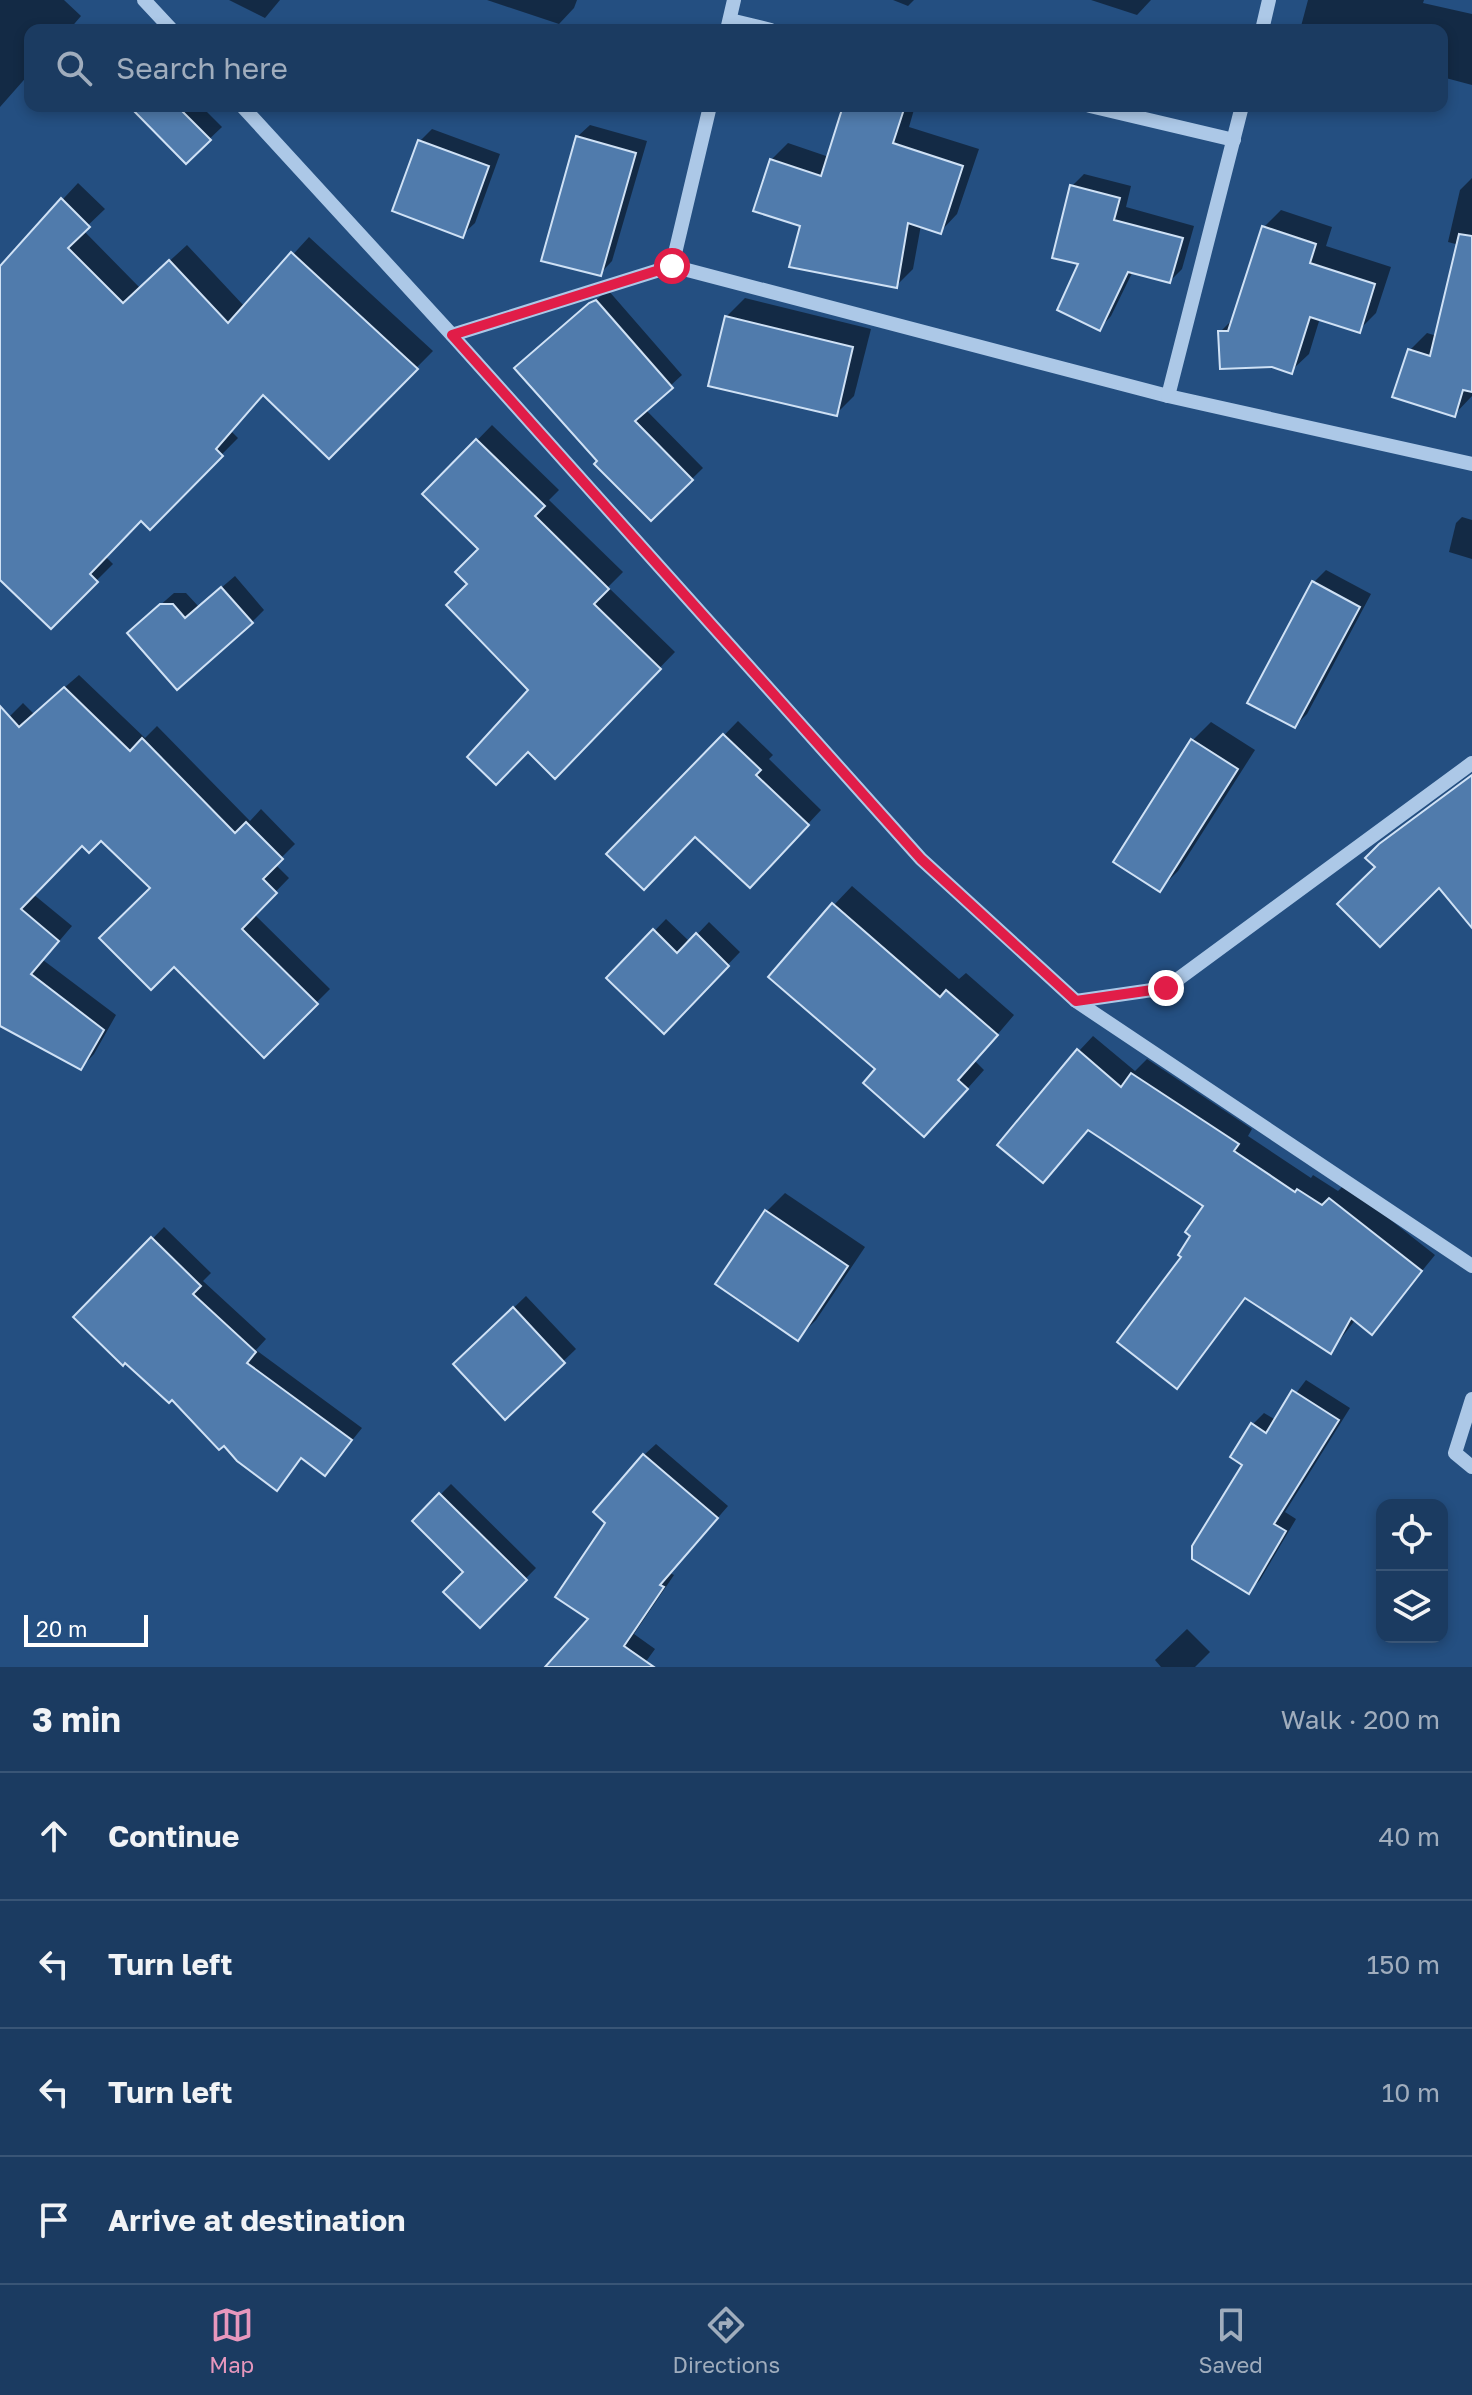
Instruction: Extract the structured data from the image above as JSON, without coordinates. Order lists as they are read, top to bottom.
{
  "scale_bar": "20 m",
  "page": {
    "search": "Search here",
    "scale": "20 m",
    "heading": ["3 min", "Walk · 200 m"],
    "list": [
      ["Continue", "40 m"],
      ["Turn left", "150 m"],
      ["Turn left", "10 m"],
      "Arrive at destination"
    ],
    "nav": ["Map", "Directions", "Saved"]
  }
}
